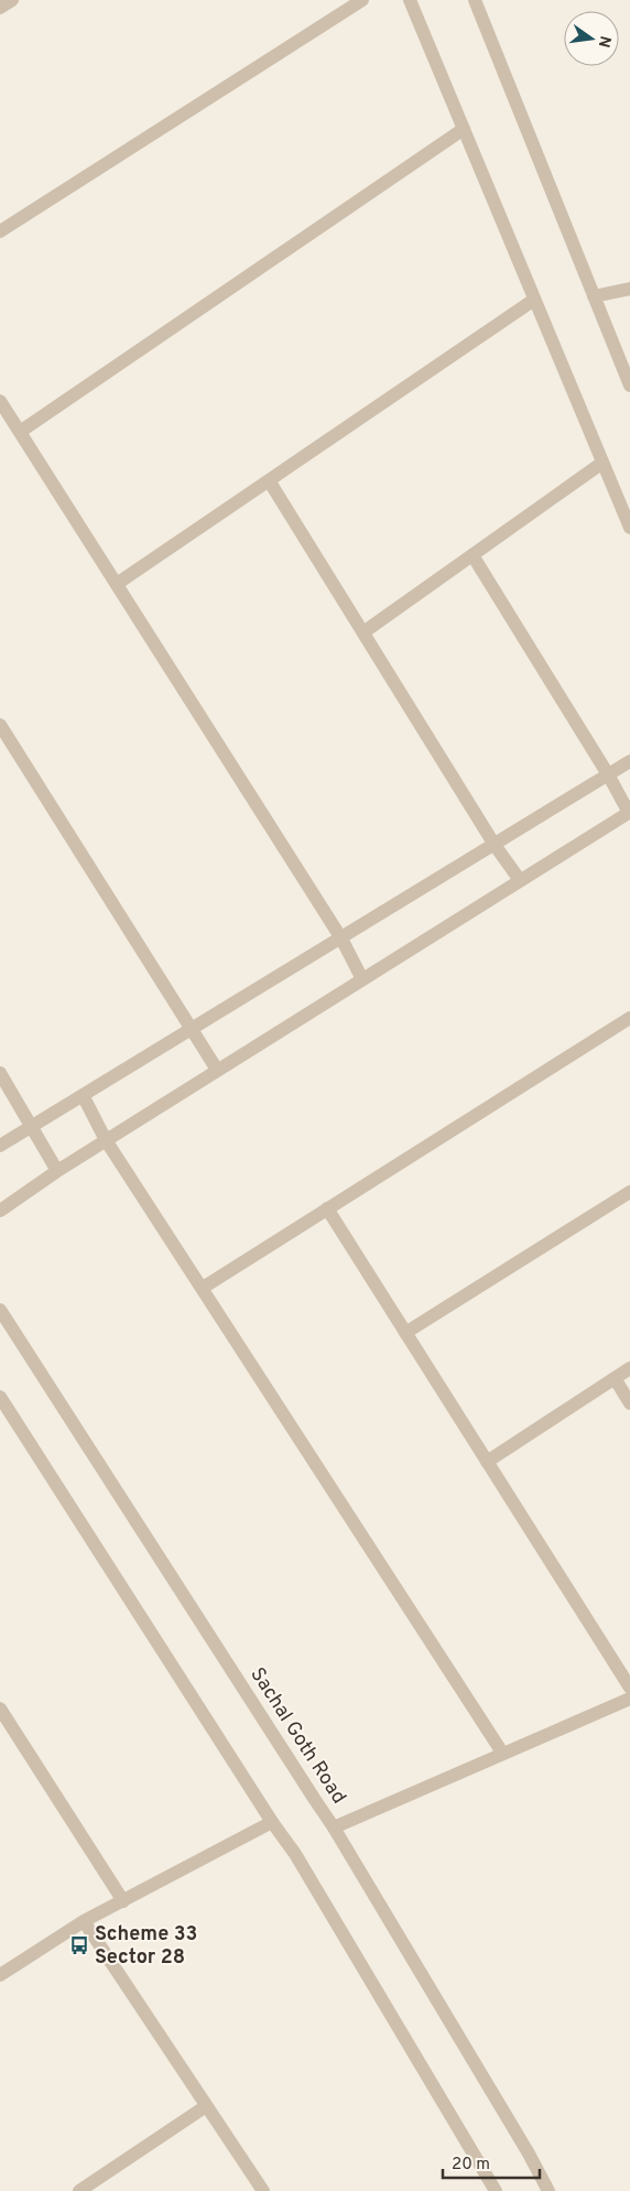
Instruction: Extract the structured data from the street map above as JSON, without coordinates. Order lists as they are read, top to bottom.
{
  "streets": {
    "street": ["Sachal Goth Road"]
  },
  "places": {
    "bus stop": ["Scheme 33 Sector 28"]
  },
  "scale_bar": "20 m",
  "north": "right"
}
